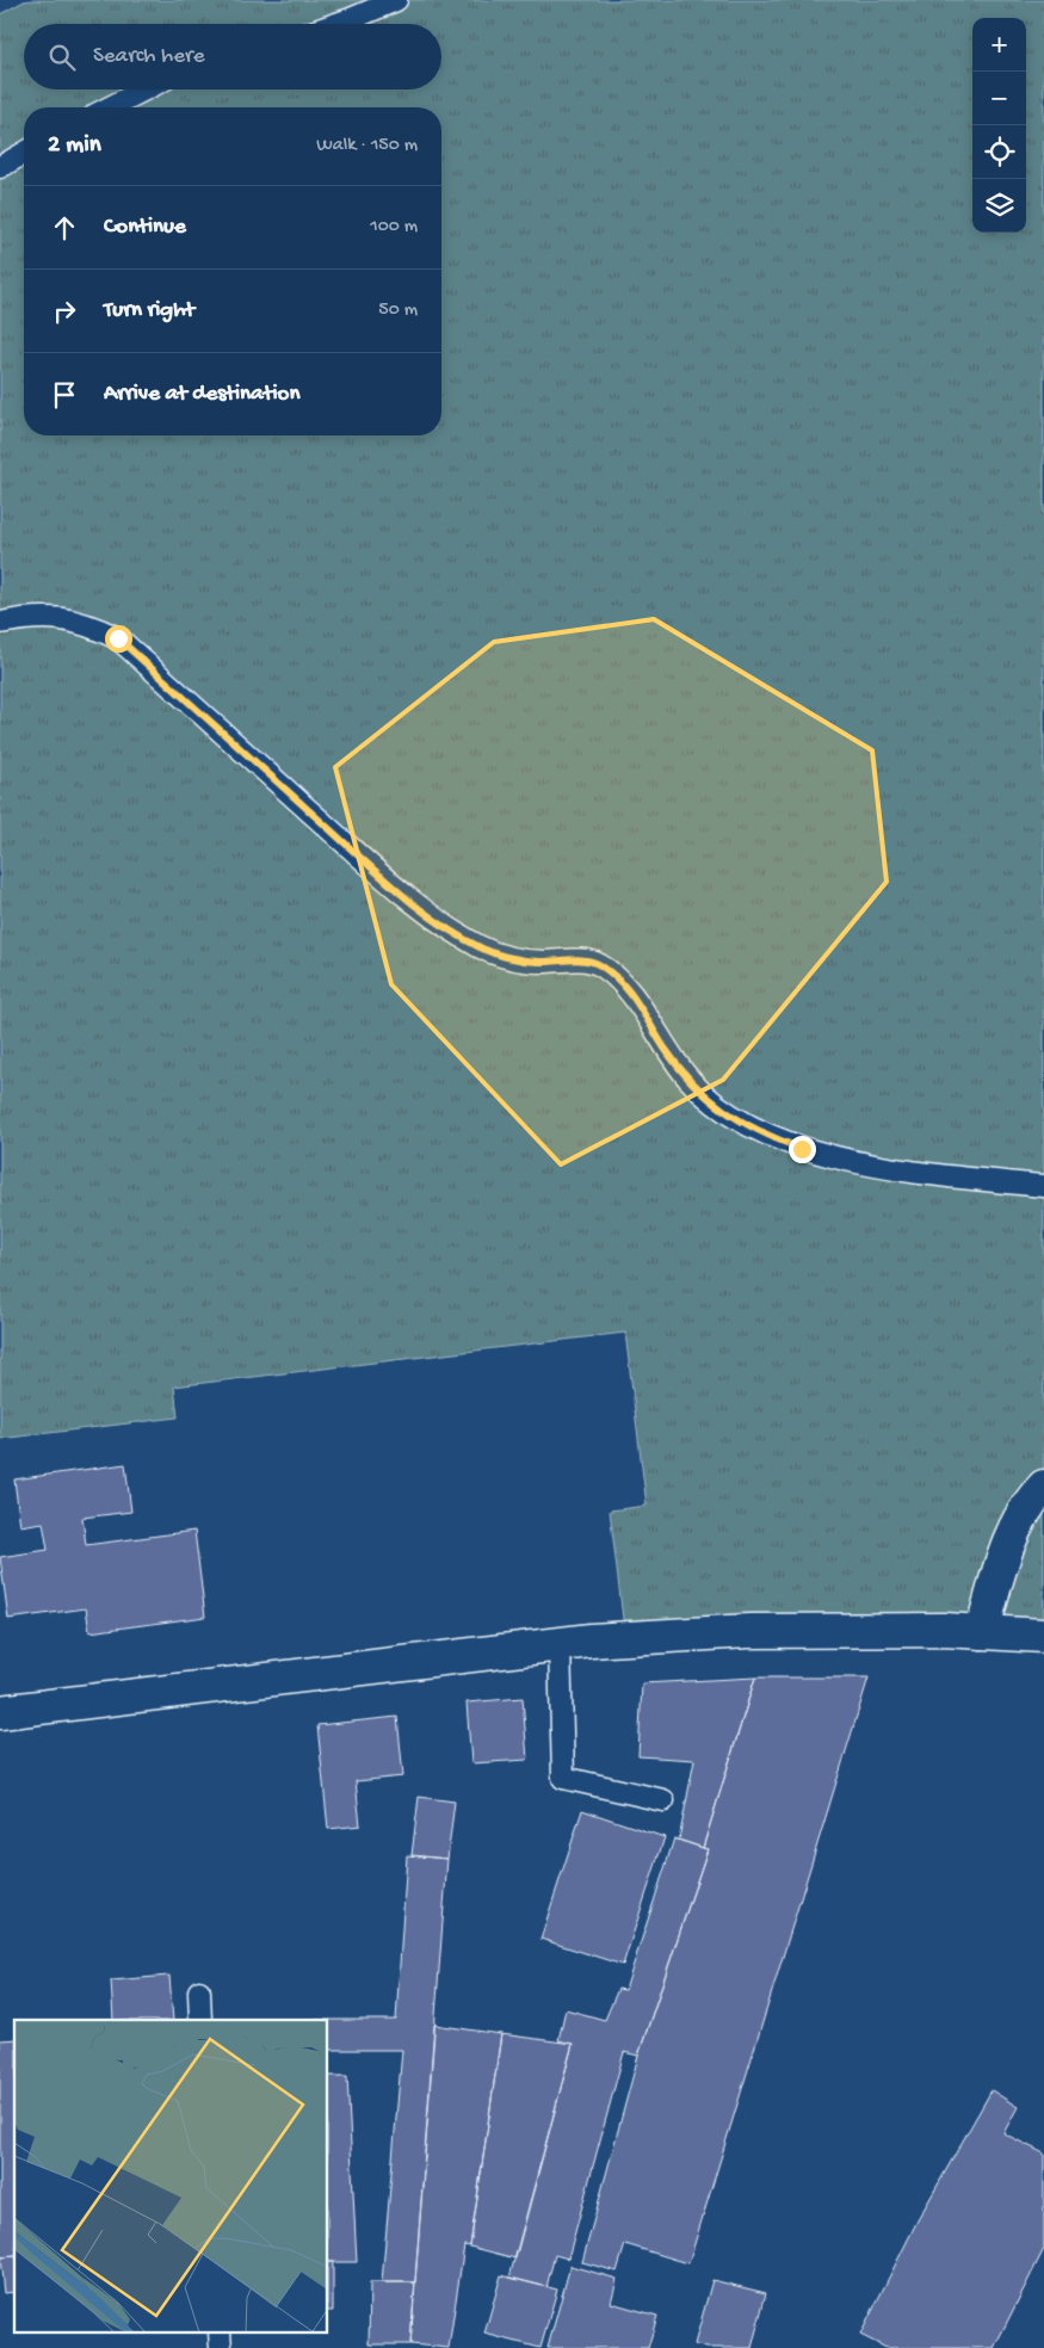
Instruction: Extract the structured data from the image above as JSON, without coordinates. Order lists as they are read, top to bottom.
{
  "page": {
    "map_buttons": ["+", "−"],
    "search": "Search here",
    "heading": ["2 min", "Walk · 150 m"],
    "list": [
      ["Continue", "100 m"],
      ["Turn right", "50 m"],
      "Arrive at destination"
    ]
  }
}
